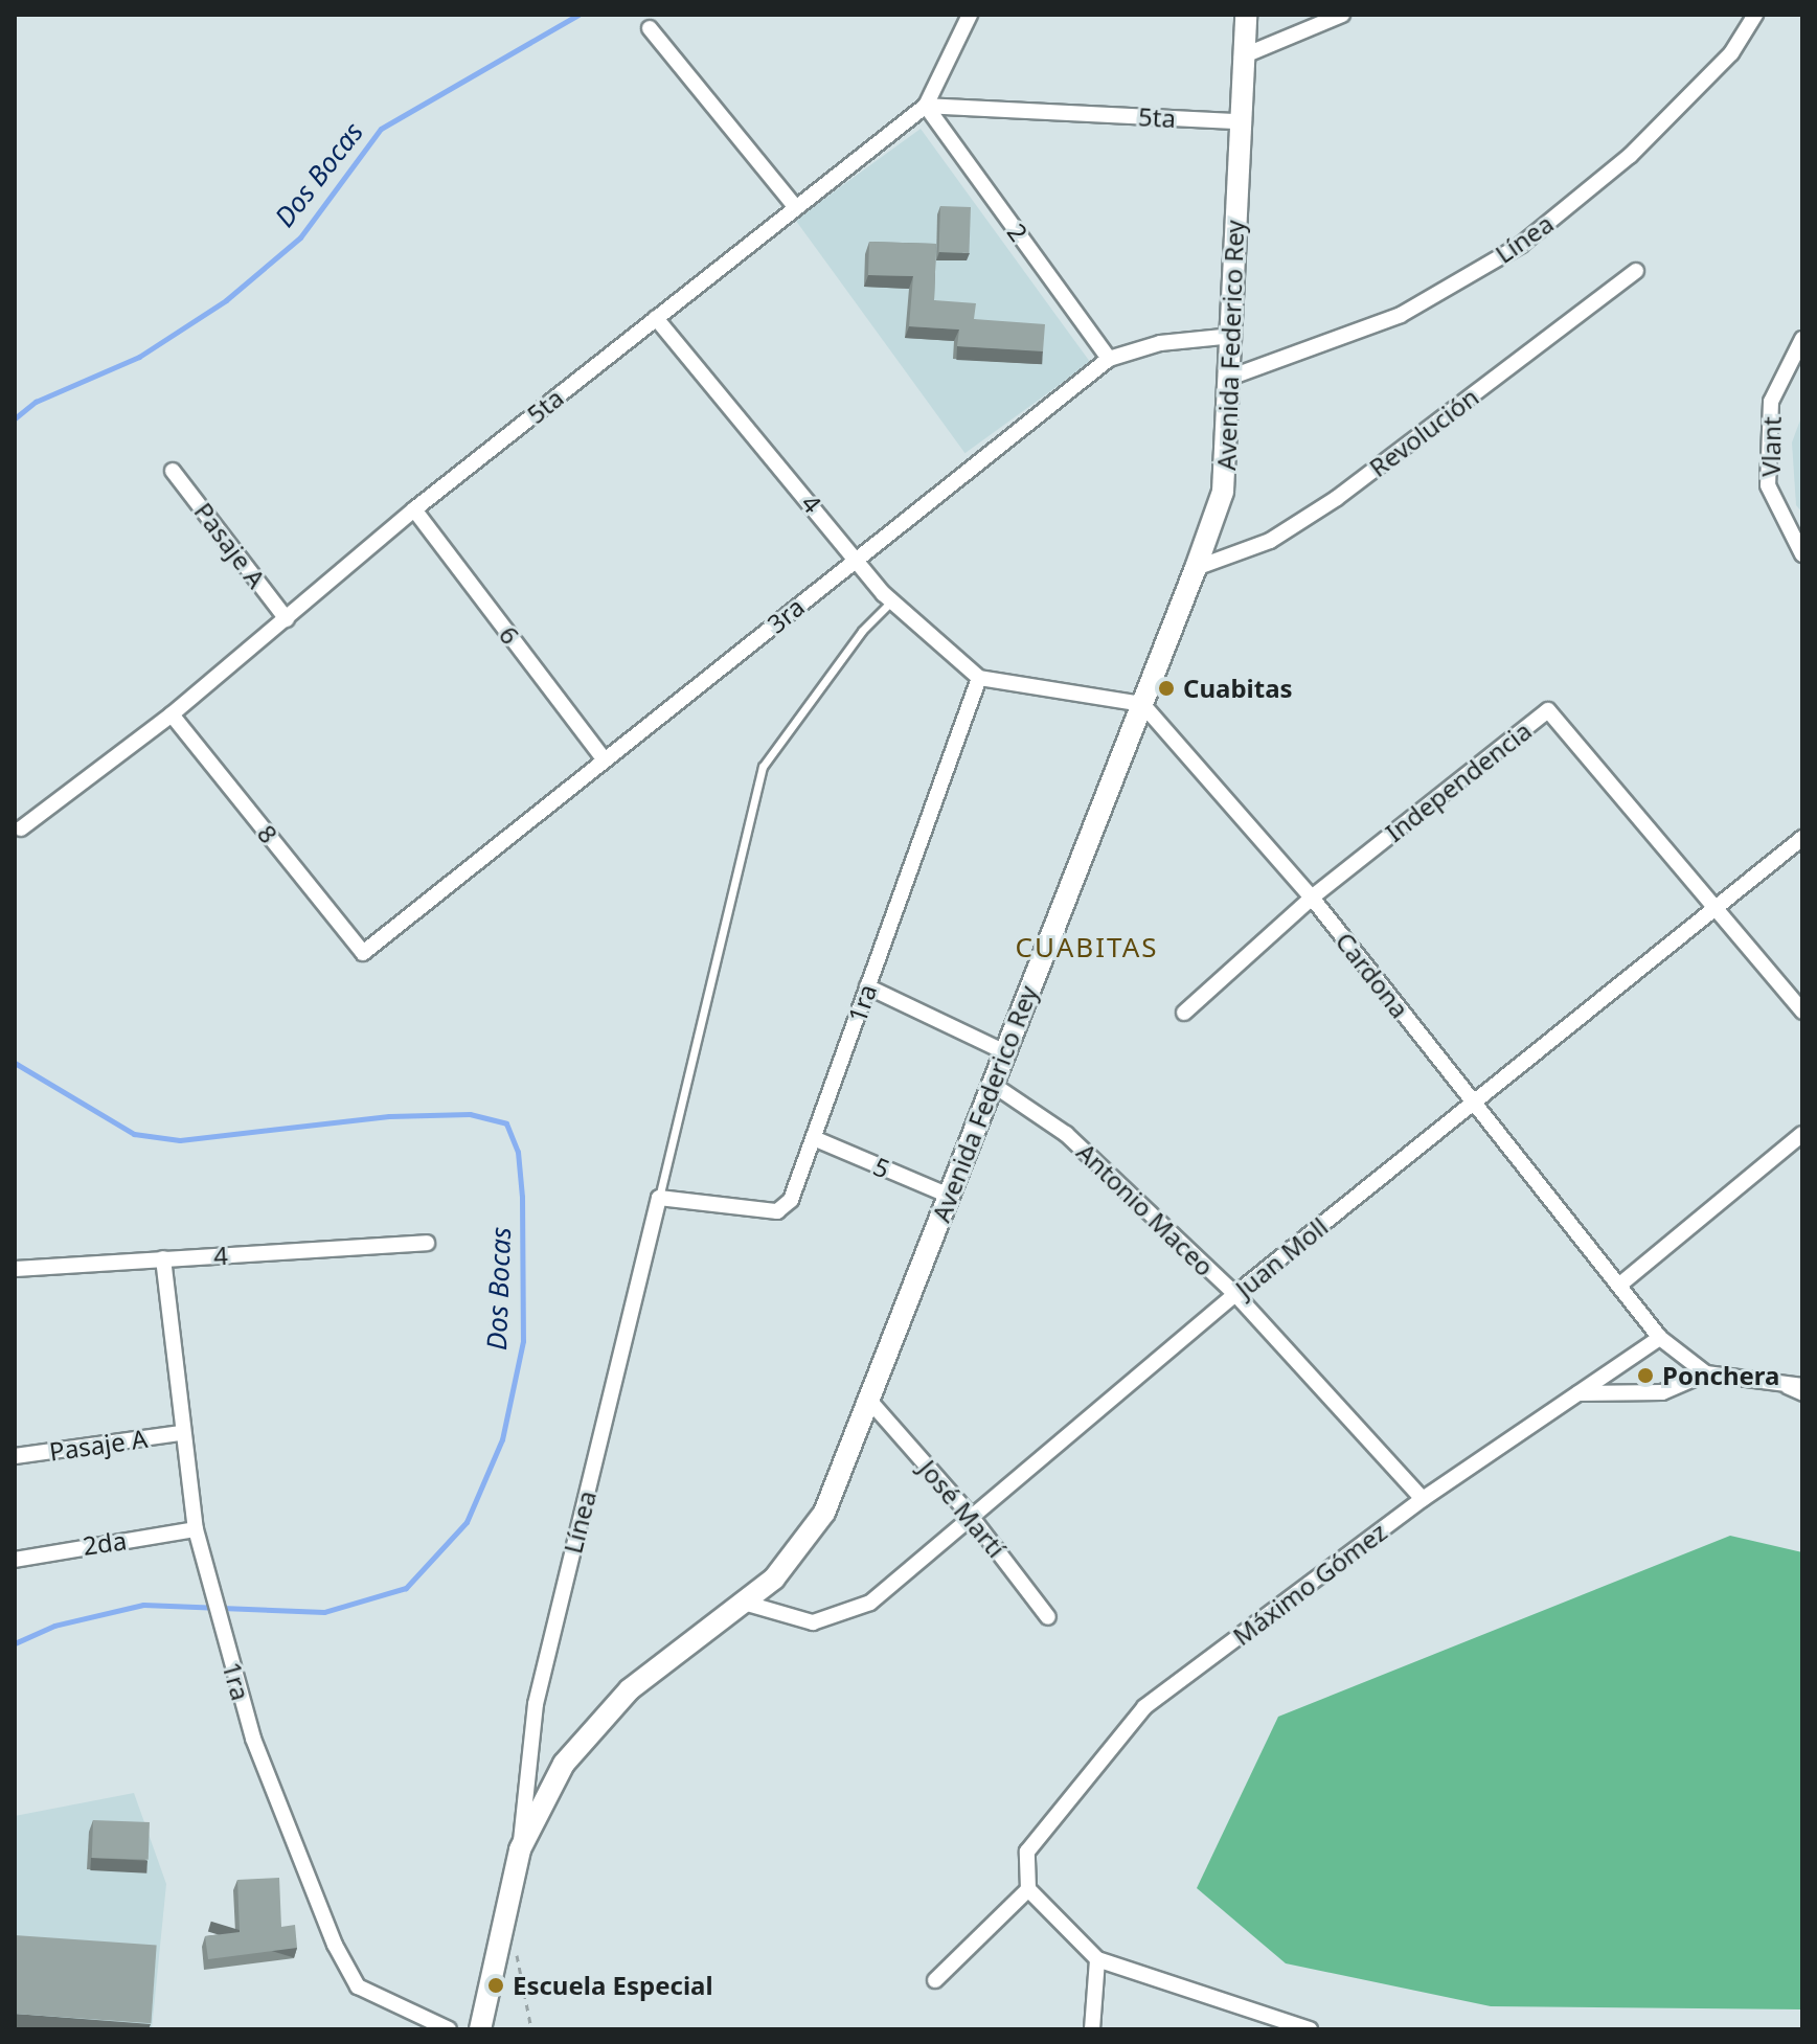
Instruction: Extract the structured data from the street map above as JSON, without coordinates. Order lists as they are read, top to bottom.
{
  "streets": {
    "main road": ["Avenida Federico Rey"],
    "street": [
      "5ta",
      "2",
      "Línea",
      "Revolución",
      "Vlant",
      "4",
      "Pasaje A",
      "3ra",
      "6",
      "Independencia",
      "8",
      "Cardona",
      "1ra",
      "5",
      "Antonio Maceo",
      "Juan Moll",
      "José Martí",
      "2da",
      "Máximo Gómez"
    ]
  },
  "crossings": [
    ["5ta", "2"],
    ["5ta", "Avenida Federico Rey"],
    ["5ta", "4"],
    ["5ta", "Pasaje A"],
    ["5ta", "6"],
    ["5ta", "8"],
    ["2", "3ra"],
    ["Línea", "Avenida Federico Rey"],
    ["Línea", "1ra"],
    ["Avenida Federico Rey", "Revolución"],
    ["Avenida Federico Rey", "3ra"],
    ["Avenida Federico Rey", "Cardona"],
    ["Avenida Federico Rey", "5"],
    ["Avenida Federico Rey", "Antonio Maceo"],
    ["Avenida Federico Rey", "Juan Moll"],
    ["Avenida Federico Rey", "José Martí"],
    ["4", "3ra"],
    ["4", "1ra"],
    ["Pasaje A", "1ra"],
    ["3ra", "6"],
    ["3ra", "8"],
    ["Independencia", "Cardona"],
    ["Independencia", "Juan Moll"],
    ["Cardona", "Juan Moll"],
    ["Cardona", "Máximo Gómez"],
    ["1ra", "5"],
    ["1ra", "2da"],
    ["Antonio Maceo", "Juan Moll"],
    ["Antonio Maceo", "Máximo Gómez"],
    ["Juan Moll", "José Martí"]
  ],
  "districts": ["CUABITAS"],
  "water": ["Dos Bocas"],
  "places": ["Cuabitas", "Ponchera", "Escuela Especial"]
}
